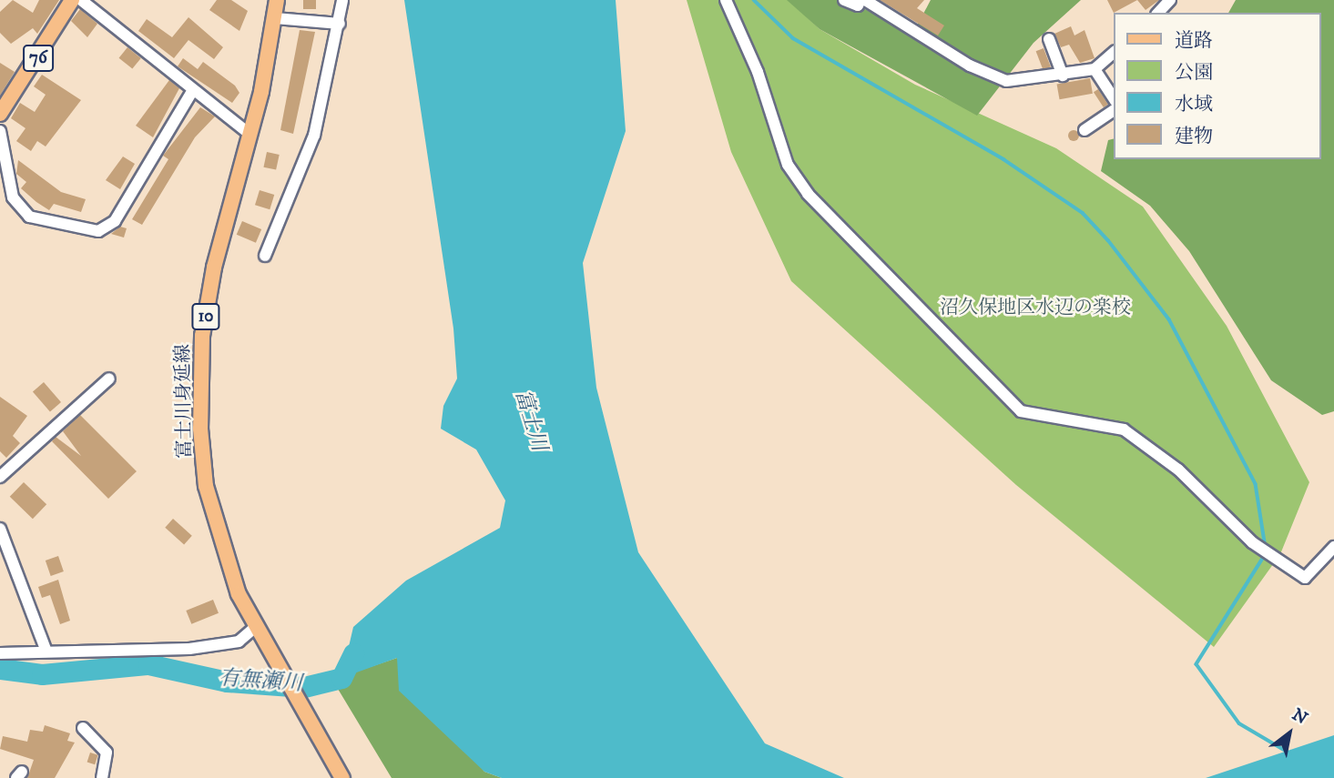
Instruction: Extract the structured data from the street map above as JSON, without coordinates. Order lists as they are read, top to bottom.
{
  "streets": {
    "main road": ["76", "10", "富士川身延線"]
  },
  "water": ["富士川", "有無瀬川"],
  "parks": ["沼久保地区水辺の楽校"],
  "legend": [
    "道路",
    "公園",
    "水域",
    "建物"
  ],
  "north": "top right"
}
